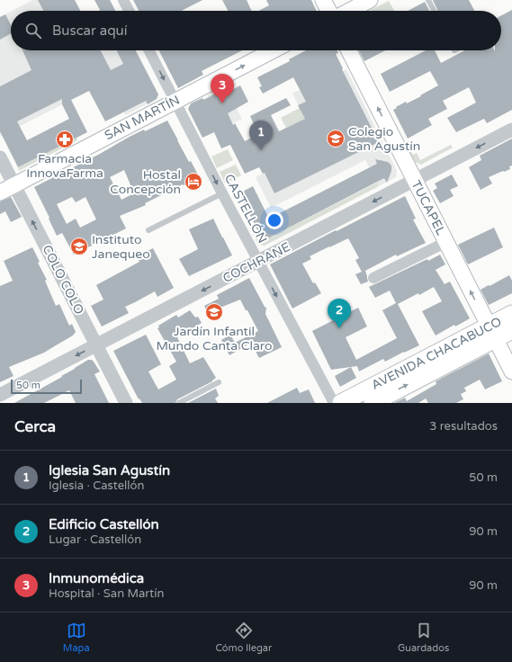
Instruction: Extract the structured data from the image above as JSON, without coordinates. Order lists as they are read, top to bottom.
{
  "streets": {
    "main road": ["SAN MARTÍN", "TUCAPEL", "AVENIDA CHACABUCO"],
    "street": ["CASTELLÓN", "COCHRANE", "COLO COLO"]
  },
  "crossings": [
    ["SAN MARTÍN", "CASTELLÓN"],
    ["SAN MARTÍN", "COLO COLO"],
    ["TUCAPEL", "COCHRANE"],
    ["TUCAPEL", "AVENIDA CHACABUCO"],
    ["CASTELLÓN", "COCHRANE"],
    ["COCHRANE", "COLO COLO"]
  ],
  "one_way": [
    "TUCAPEL",
    "CASTELLÓN",
    "COCHRANE",
    "COLO COLO"
  ],
  "places": {
    "school or university": ["Colegio San Agustín", "Instituto Janequeo", "Jardín Infantil Mundo Canta Claro"],
    "pharmacy": ["Farmacia InnovaFarma"],
    "hotel": ["Hostal Concepción"]
  },
  "scale_bar": "50 m",
  "page": {
    "search": "Buscar aquí",
    "pins": ["3", "1", "2"],
    "scale": "50 m",
    "heading": ["Cerca", "3 resultados"],
    "list": [
      {
        "mark": "1",
        "name": "Iglesia San Agustín",
        "note": "Iglesia · Castellón",
        "value": "50 m"
      },
      {
        "mark": "2",
        "name": "Edificio Castellón",
        "note": "Lugar · Castellón",
        "value": "90 m"
      },
      {
        "mark": "3",
        "name": "Inmunomédica",
        "note": "Hospital · San Martín",
        "value": "90 m"
      }
    ],
    "nav": ["Mapa", "Cómo llegar", "Guardados"]
  }
}
